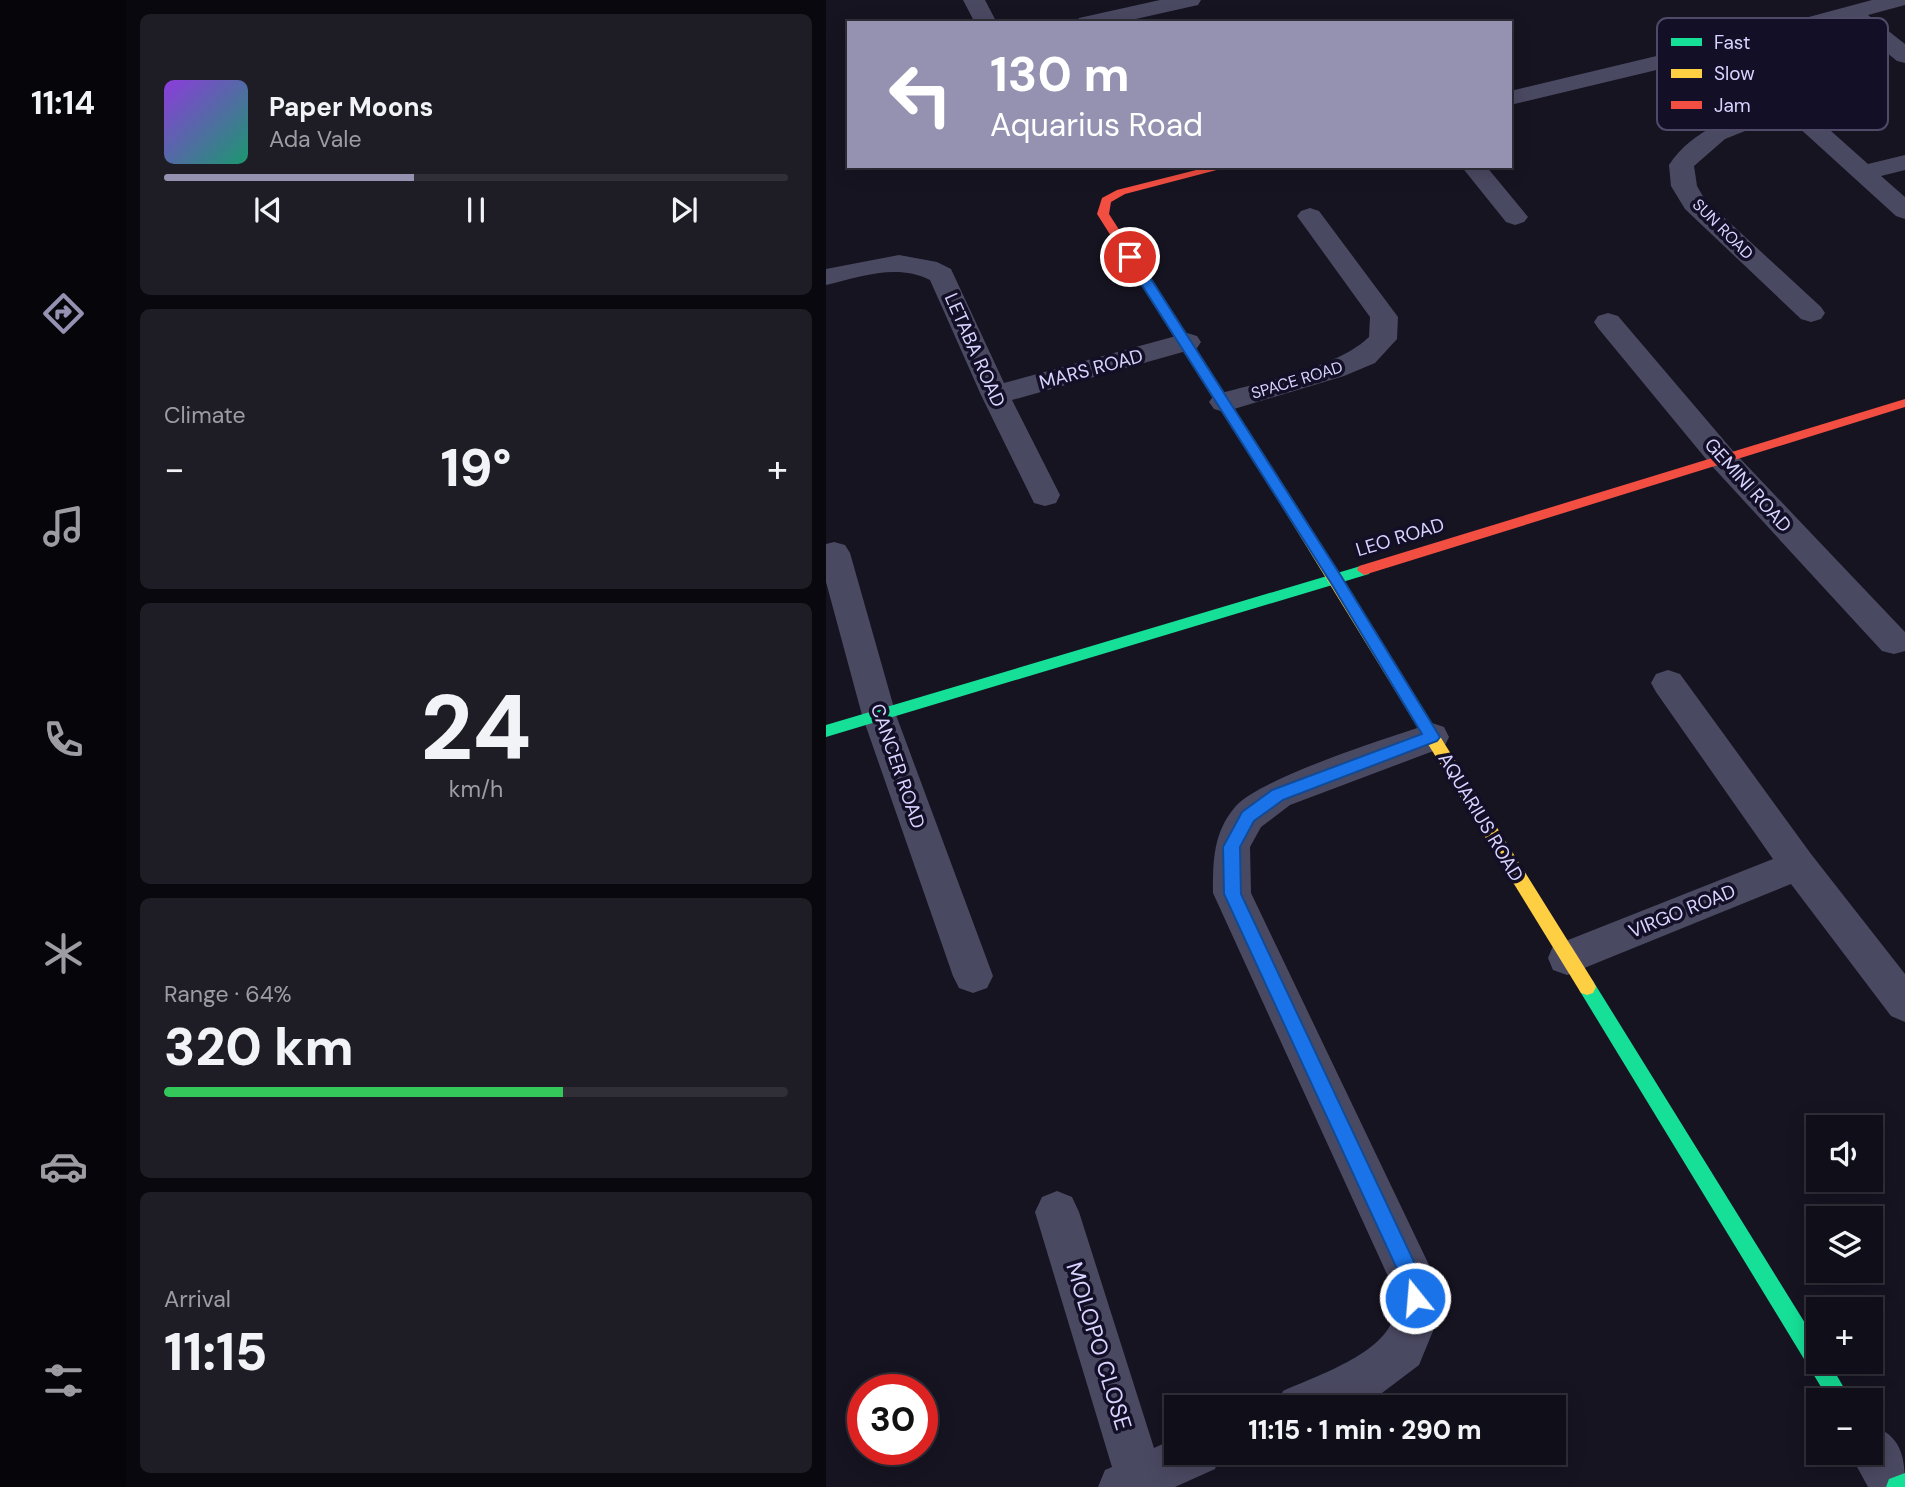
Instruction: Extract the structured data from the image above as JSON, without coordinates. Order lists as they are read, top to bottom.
{
  "streets": {
    "street": [
      "SUN ROAD",
      "LETABA ROAD",
      "MARS ROAD",
      "SPACE ROAD",
      "GEMINI ROAD",
      "LEO ROAD",
      "CANCER ROAD",
      "AQUARIUS ROAD",
      "VIRGO ROAD",
      "MOLOPO CLOSE"
    ]
  },
  "crossings": [
    ["LETABA ROAD", "MARS ROAD"],
    ["MARS ROAD", "AQUARIUS ROAD"],
    ["SPACE ROAD", "AQUARIUS ROAD"],
    ["GEMINI ROAD", "LEO ROAD"],
    ["LEO ROAD", "CANCER ROAD"],
    ["LEO ROAD", "AQUARIUS ROAD"],
    ["AQUARIUS ROAD", "VIRGO ROAD"]
  ],
  "legend": ["Fast", "Slow", "Jam"],
  "page": {
    "tabs": "11:14",
    "turn": ["130 m", "Aquarius Road"],
    "song": ["Paper Moons", "Ada Vale"],
    "tile": [
      "Climate",
      ["24", "km/h"],
      ["Range · 64%", "320 km"],
      ["Arrival", "11:15"]
    ],
    "heat": ["−", "19°", "+"],
    "map_buttons": ["+", "−"],
    "limit": "30",
    "trip": "11:15 · 1 min · 290 m"
  }
}
